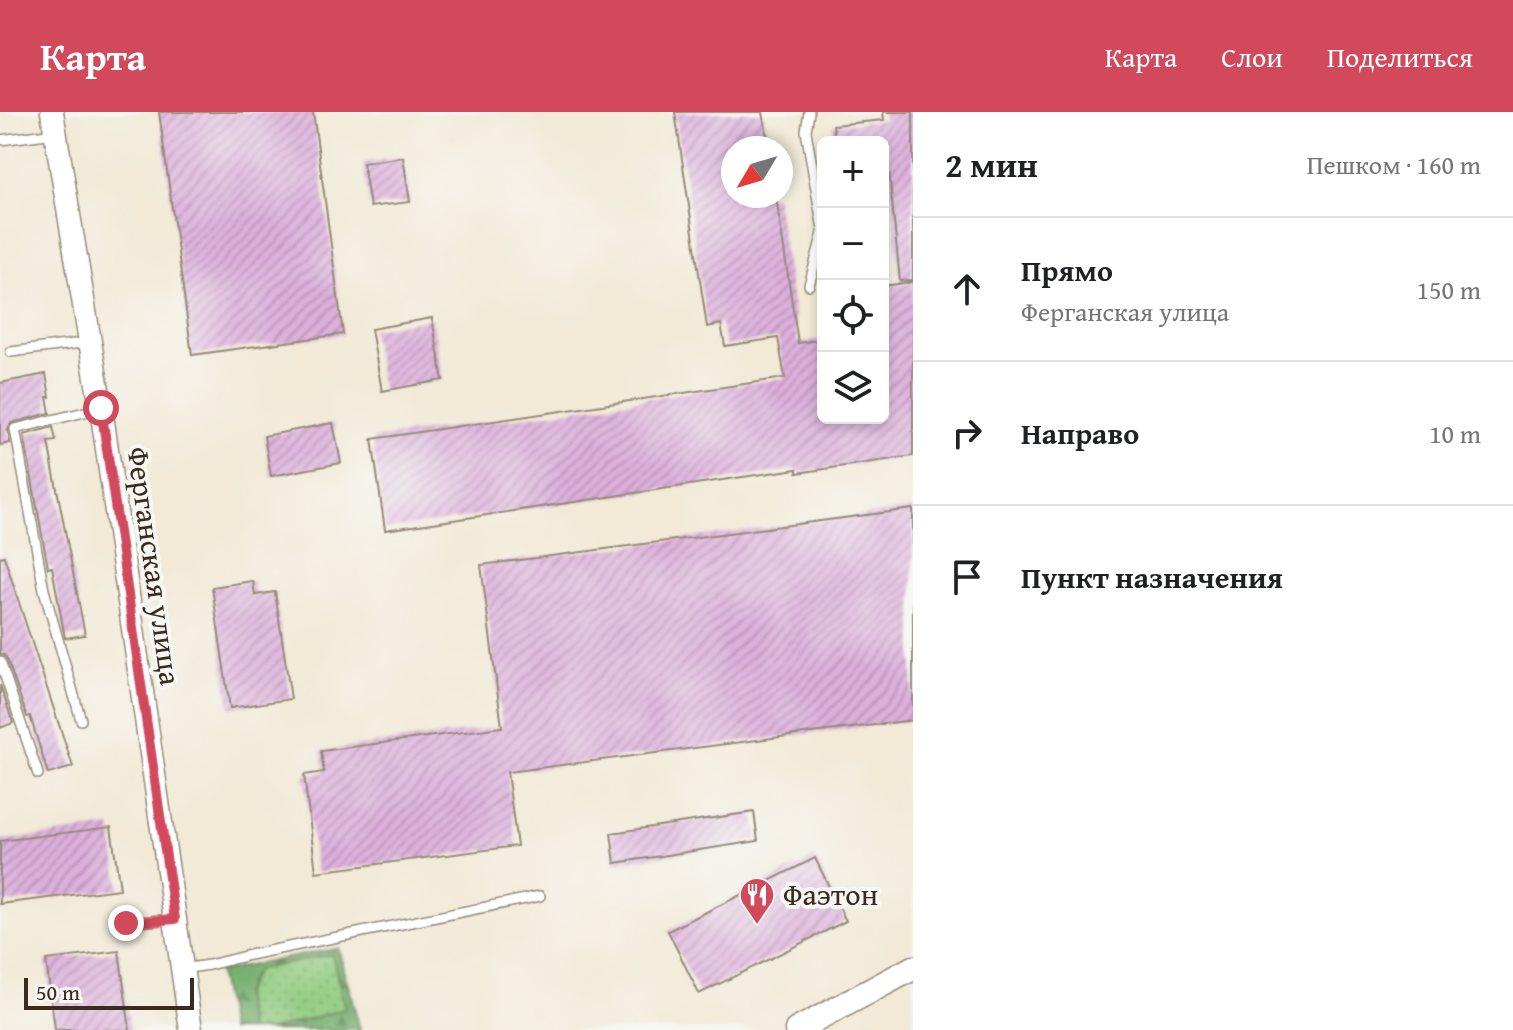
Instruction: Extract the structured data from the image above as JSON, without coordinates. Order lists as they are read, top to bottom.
{
  "streets": {
    "street": ["Ферганская улица"]
  },
  "places": {
    "restaurant": ["Фаэтон"]
  },
  "scale_bar": "50 m",
  "north": "bottom left",
  "page": {
    "header": "Карта",
    "nav": ["Карта", "Слои", "Поделиться"],
    "heading": ["2 мин", "Пешком · 160 m"],
    "map_buttons": ["+", "−"],
    "list": [
      ["Прямо", "Ферганская улица", "150 m"],
      ["Направо", "10 m"],
      "Пункт назначения"
    ],
    "scale": "50 m"
  }
}
